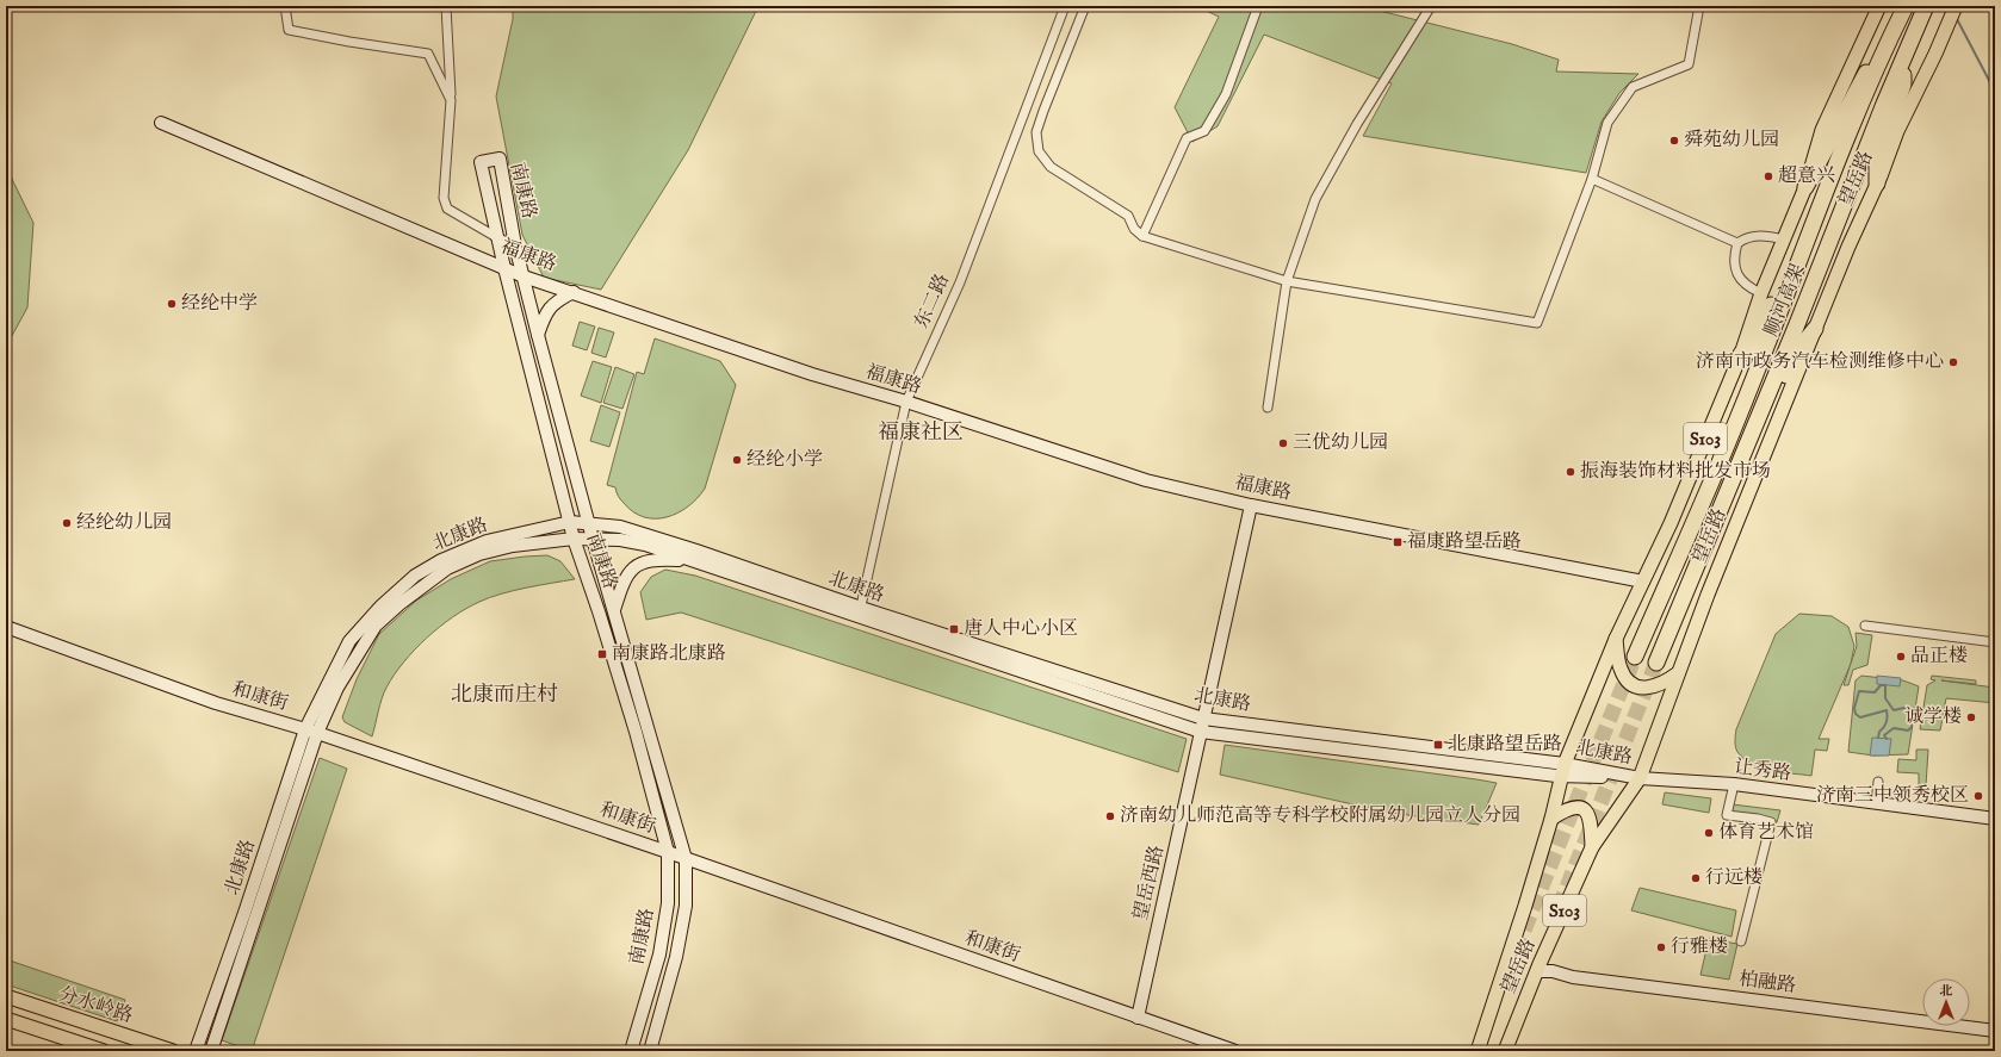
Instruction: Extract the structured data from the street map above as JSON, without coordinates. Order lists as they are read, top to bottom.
{
  "streets": {
    "highway": ["顺河高架"],
    "main road": ["望岳路", "S103", "分水岭路"],
    "street": [
      "南康路",
      "福康路",
      "东二路",
      "北康路",
      "和康街",
      "让秀路",
      "望岳西路",
      "柏融路"
    ]
  },
  "crossings": [
    ["望岳路", "福康路"],
    ["望岳路", "北康路"],
    ["望岳路", "让秀路"],
    ["望岳路", "柏融路"],
    ["南康路", "福康路"],
    ["南康路", "北康路"],
    ["南康路", "和康街"],
    ["福康路", "东二路"],
    ["福康路", "望岳西路"],
    ["东二路", "北康路"],
    ["北康路", "和康街"],
    ["北康路", "让秀路"],
    ["北康路", "望岳西路"],
    ["和康街", "望岳西路"]
  ],
  "districts": ["福康社区", "北康而庄村"],
  "places": {
    "other": [
      "舜苑幼儿园",
      "超意兴",
      "经纶中学",
      "济南市政务汽车检测维修中心",
      "三优幼儿园",
      "经纶小学",
      "振海装饰材料批发市场",
      "经纶幼儿园",
      "品正楼",
      "诚学楼",
      "济南三中领秀校区",
      "济南幼儿师范高等专科学校附属幼儿园立人分园",
      "体育艺术馆",
      "行远楼",
      "行雅楼"
    ],
    "transit": [
      "福康路望岳路",
      "唐人中心小区",
      "南康路北康路",
      "北康路望岳路"
    ]
  },
  "north": "top"
}
